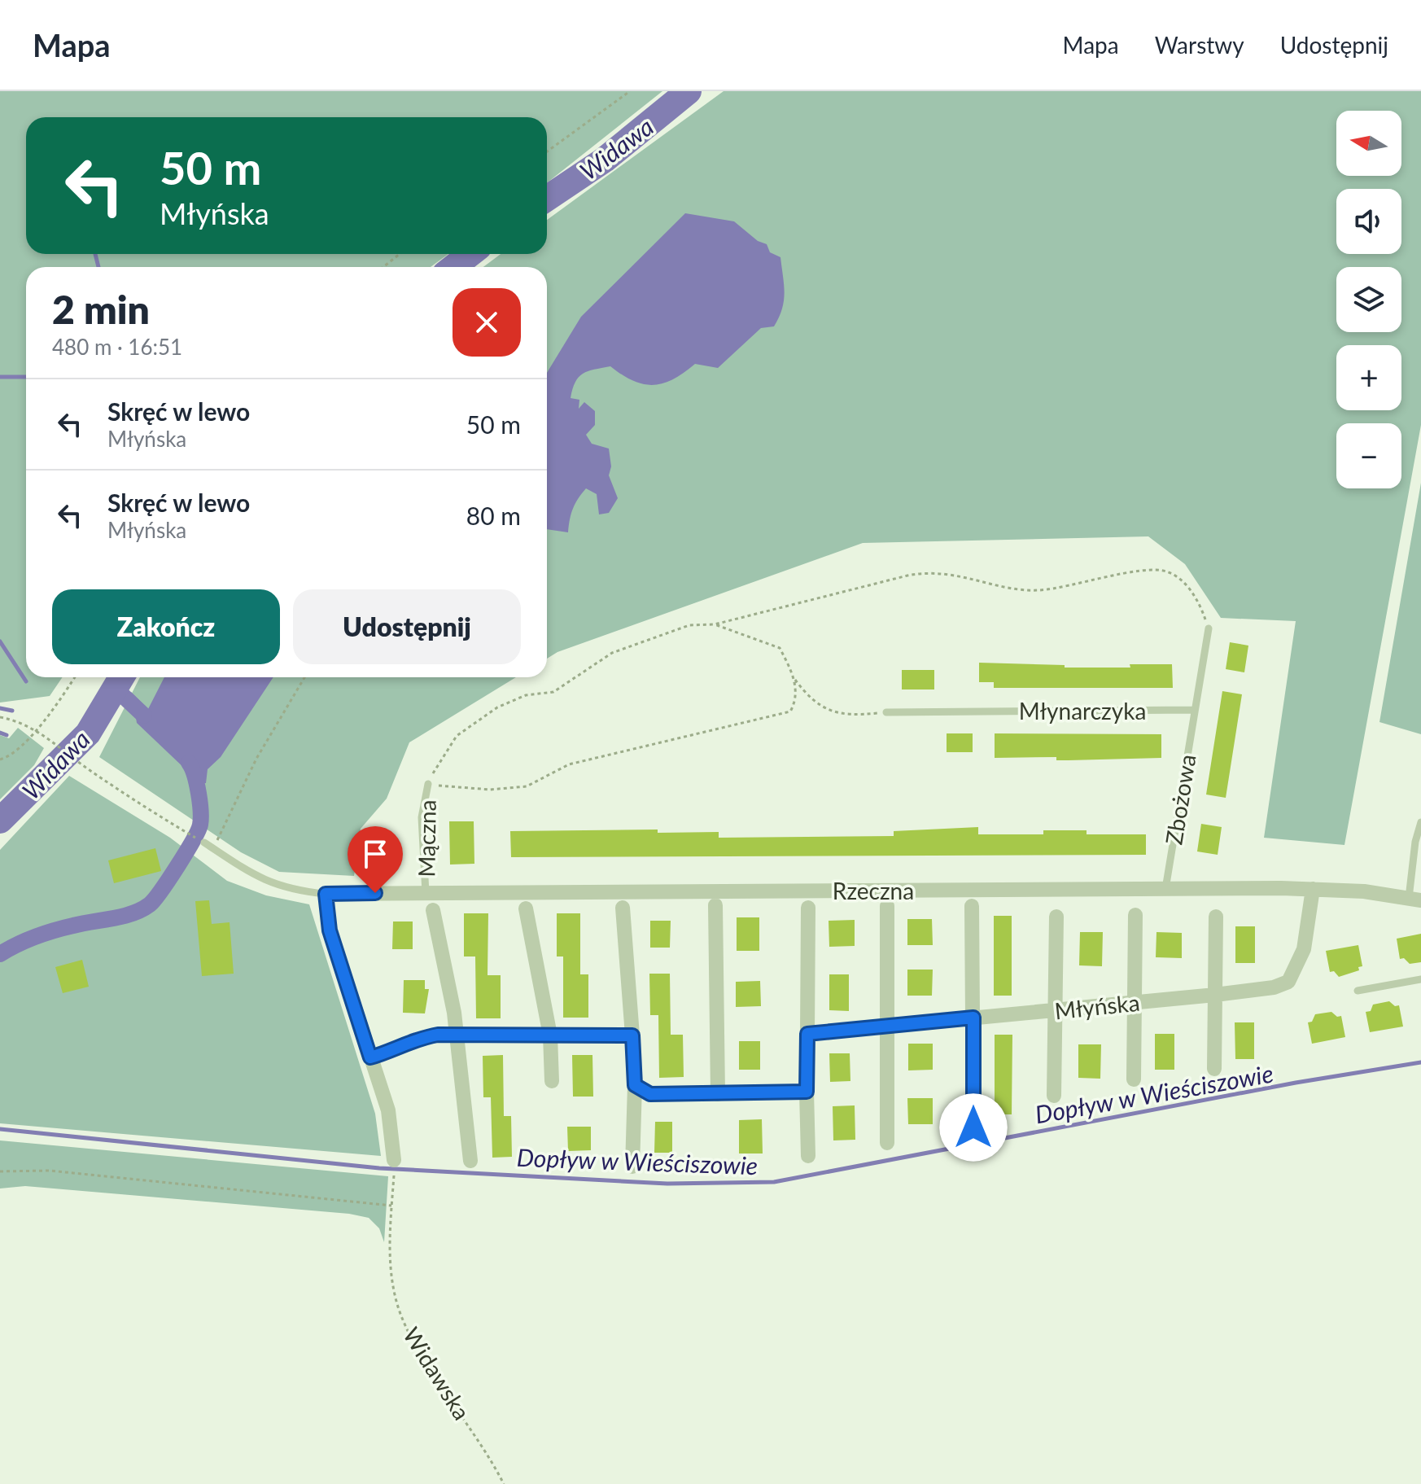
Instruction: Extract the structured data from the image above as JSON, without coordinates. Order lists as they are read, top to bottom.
{
  "streets": {
    "street": ["Rzeczna", "Młyńska"],
    "lane": ["Młynarczyka", "Zbożowa", "Mączna"],
    "path": ["Widawska"]
  },
  "crossings": [
    ["Młynarczyka", "Zbożowa"],
    ["Zbożowa", "Rzeczna"],
    ["Mączna", "Rzeczna"],
    ["Rzeczna", "Młyńska"]
  ],
  "water": ["Widawa", "Dopływ w Wieściszowie"],
  "north": "left",
  "page": {
    "header": "Mapa",
    "nav": ["Mapa", "Warstwy", "Udostępnij"],
    "map_buttons": ["+", "−"],
    "turn": ["50 m", "Młyńska"],
    "heading": ["2 min", "480 m · 16:51"],
    "list": [
      {
        "name": "Skręć w lewo",
        "note": "Młyńska",
        "value": "50 m"
      },
      {
        "name": "Skręć w lewo",
        "note": "Młyńska",
        "value": "80 m"
      }
    ],
    "buttons": ["Zakończ", "Udostępnij"]
  }
}
